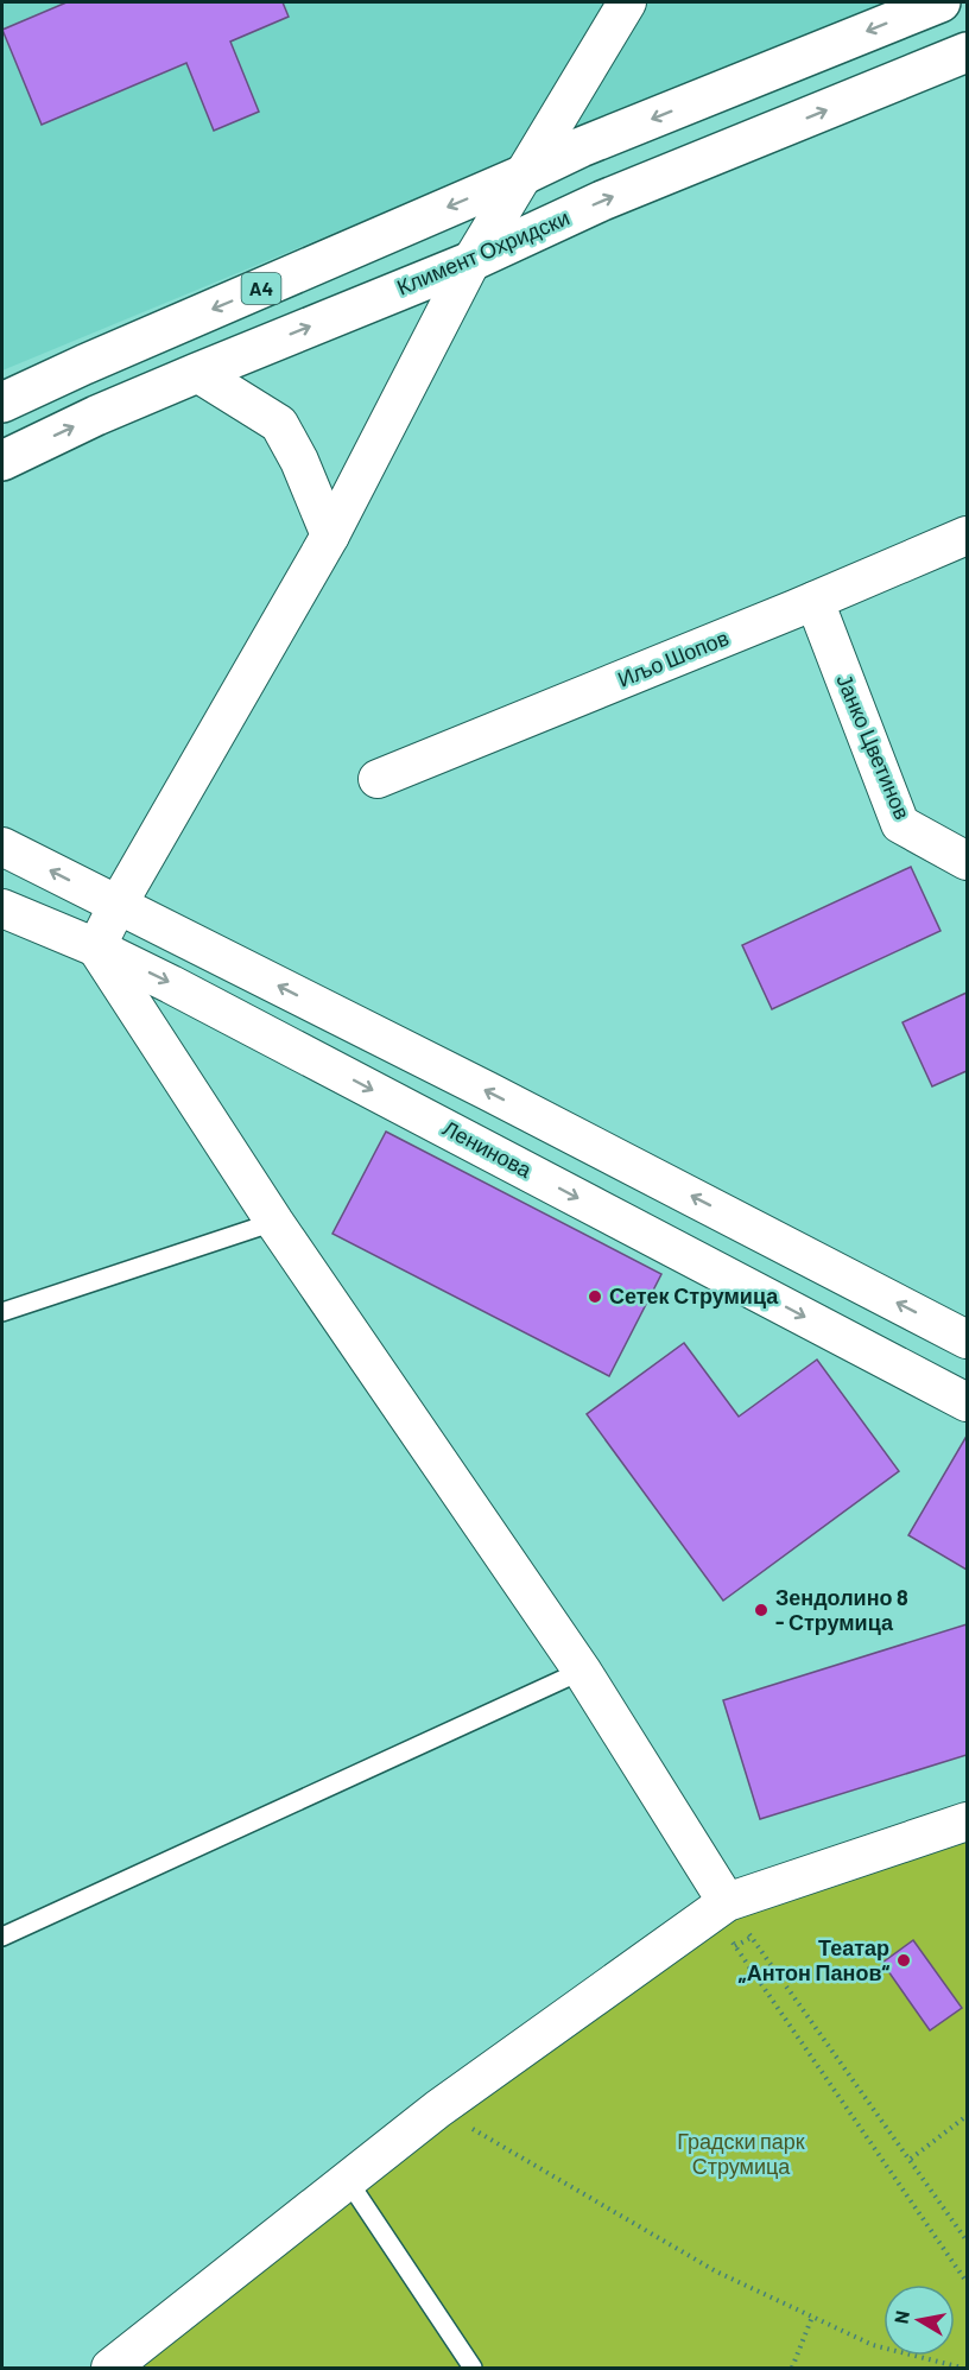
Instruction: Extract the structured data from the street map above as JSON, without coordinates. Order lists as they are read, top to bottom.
{
  "streets": {
    "main road": ["Климент Охридски", "A4"],
    "street": ["Иљо Шопов", "Јанко Цветинов", "Ленинова"]
  },
  "crossings": [
    ["Иљо Шопов", "Јанко Цветинов"]
  ],
  "parks": ["Градски парк Струмица"],
  "places": ["Сетек Струмица", "Зендолино 8 - Струмица", "Театар „Антон Панов“"],
  "north": "left"
}
